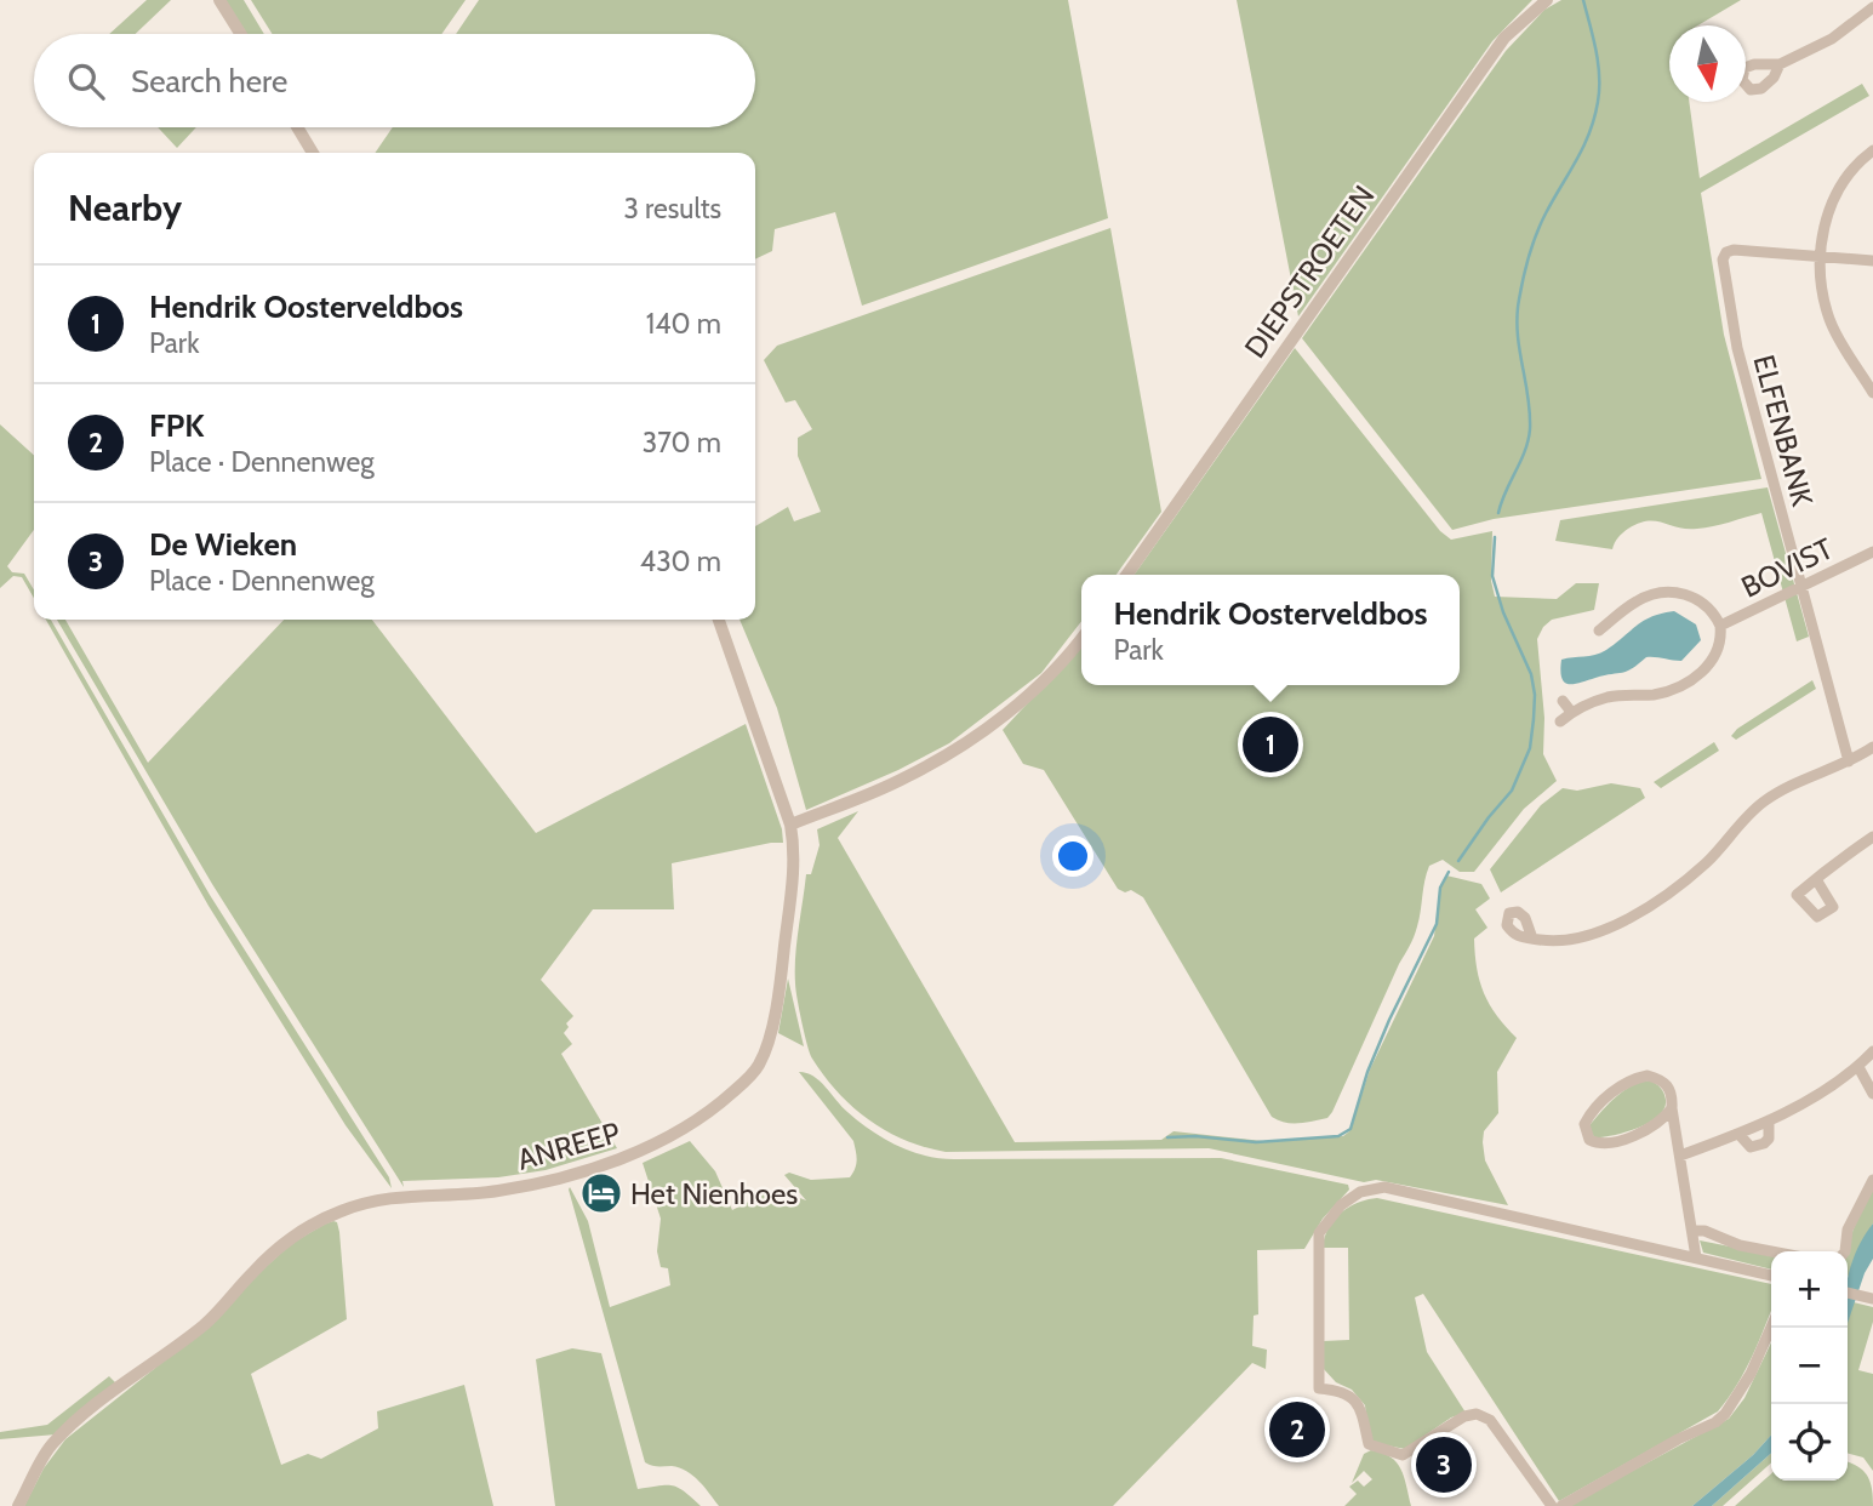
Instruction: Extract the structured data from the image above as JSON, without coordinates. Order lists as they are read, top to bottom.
{
  "streets": {
    "street": [
      "DIEPSTROETEN",
      "ELFENBANK",
      "BOVIST",
      "ANREEP"
    ]
  },
  "crossings": [
    ["ELFENBANK", "BOVIST"]
  ],
  "places": {
    "hotel": ["Het Nienhoes"]
  },
  "north": "bottom",
  "page": {
    "search": "Search here",
    "heading": ["Nearby", "3 results"],
    "list": [
      {
        "mark": "1",
        "name": "Hendrik Oosterveldbos",
        "note": "Park",
        "value": "140 m"
      },
      {
        "mark": "2",
        "name": "FPK",
        "note": "Place · Dennenweg",
        "value": "370 m"
      },
      {
        "mark": "3",
        "name": "De Wieken",
        "note": "Place · Dennenweg",
        "value": "430 m"
      }
    ],
    "popup": ["Hendrik Oosterveldbos", "Park"],
    "pins": ["1", "2", "3"],
    "map_buttons": ["+", "−"]
  }
}
